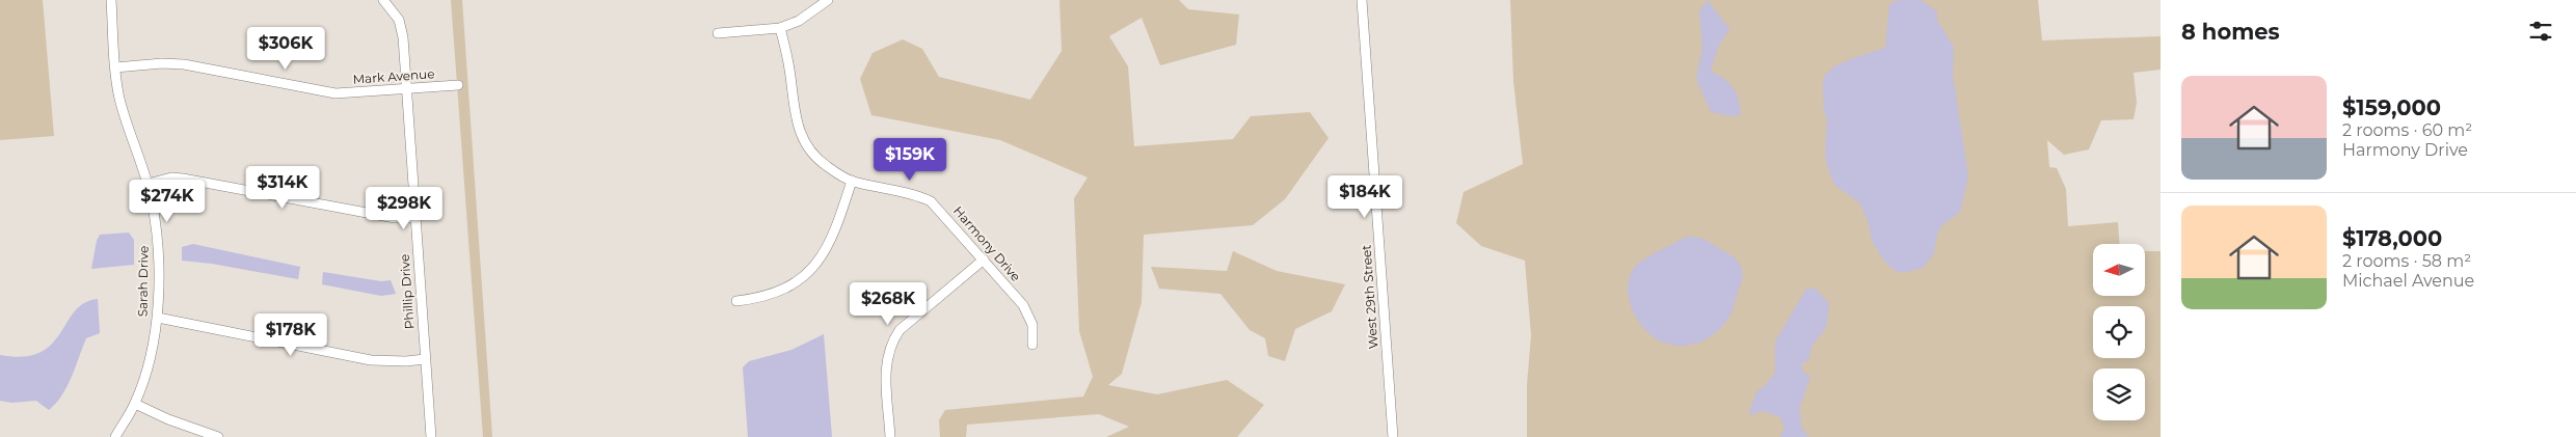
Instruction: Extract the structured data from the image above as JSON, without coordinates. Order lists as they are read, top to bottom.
{
  "streets": {
    "street": [
      "Mark Avenue",
      "Harmony Drive",
      "Sarah Drive",
      "Phillip Drive",
      "West 29th Street"
    ]
  },
  "crossings": [
    ["Mark Avenue", "Sarah Drive"],
    ["Mark Avenue", "Phillip Drive"]
  ],
  "north": "left",
  "page": {
    "heading": "8 homes",
    "price": [
      "$306K",
      "$159K",
      "$314K",
      "$184K",
      "$274K",
      "$298K",
      "$268K",
      "$178K"
    ],
    "list": [
      {
        "name": "$159,000",
        "note": "2 rooms · 60 m² · Harmony Drive"
      },
      {
        "name": "$178,000",
        "note": "2 rooms · 58 m² · Michael Avenue"
      }
    ]
  }
}
